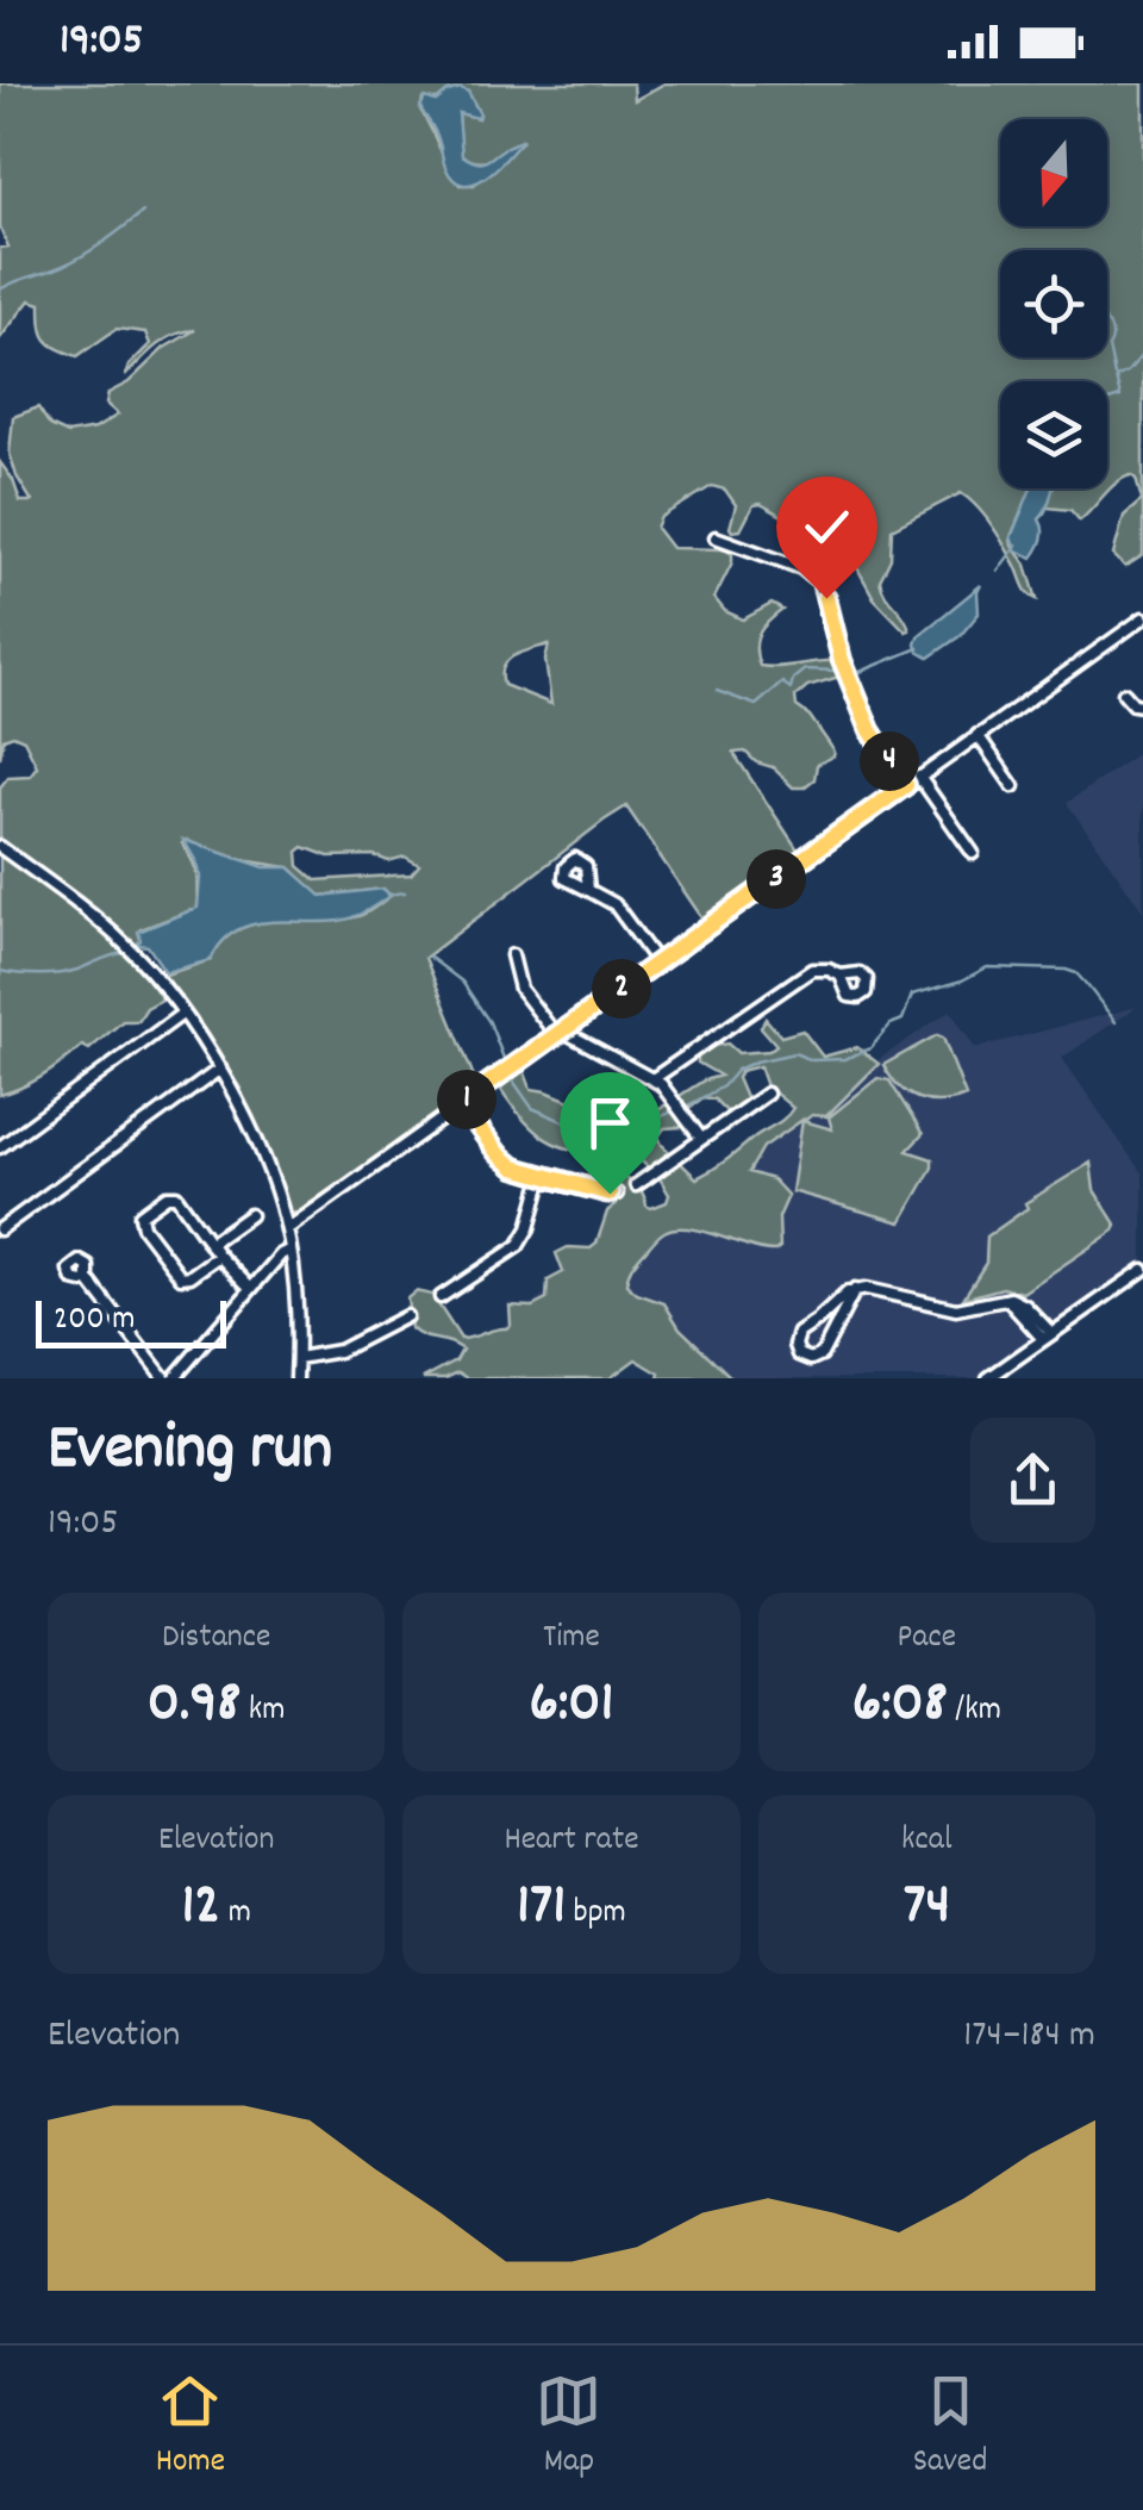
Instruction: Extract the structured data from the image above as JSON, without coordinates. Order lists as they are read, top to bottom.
{
  "scale_bar": "200 m",
  "north": "bottom",
  "page": {
    "status": "19:05",
    "pins": [
      "4",
      "3",
      "2",
      "1"
    ],
    "scale": "200 m",
    "heading": ["Evening run", "19:05"],
    "stats": [
      ["Distance", "0.98 km"],
      ["Time", "6:01"],
      ["Pace", "6:08 /km"],
      ["Elevation", "12 m"],
      ["Heart rate", "171 bpm"],
      ["kcal", "74"]
    ],
    "chart": ["Elevation", "174–184 m"],
    "tabs": ["Home", "Map", "Saved"]
  }
}
